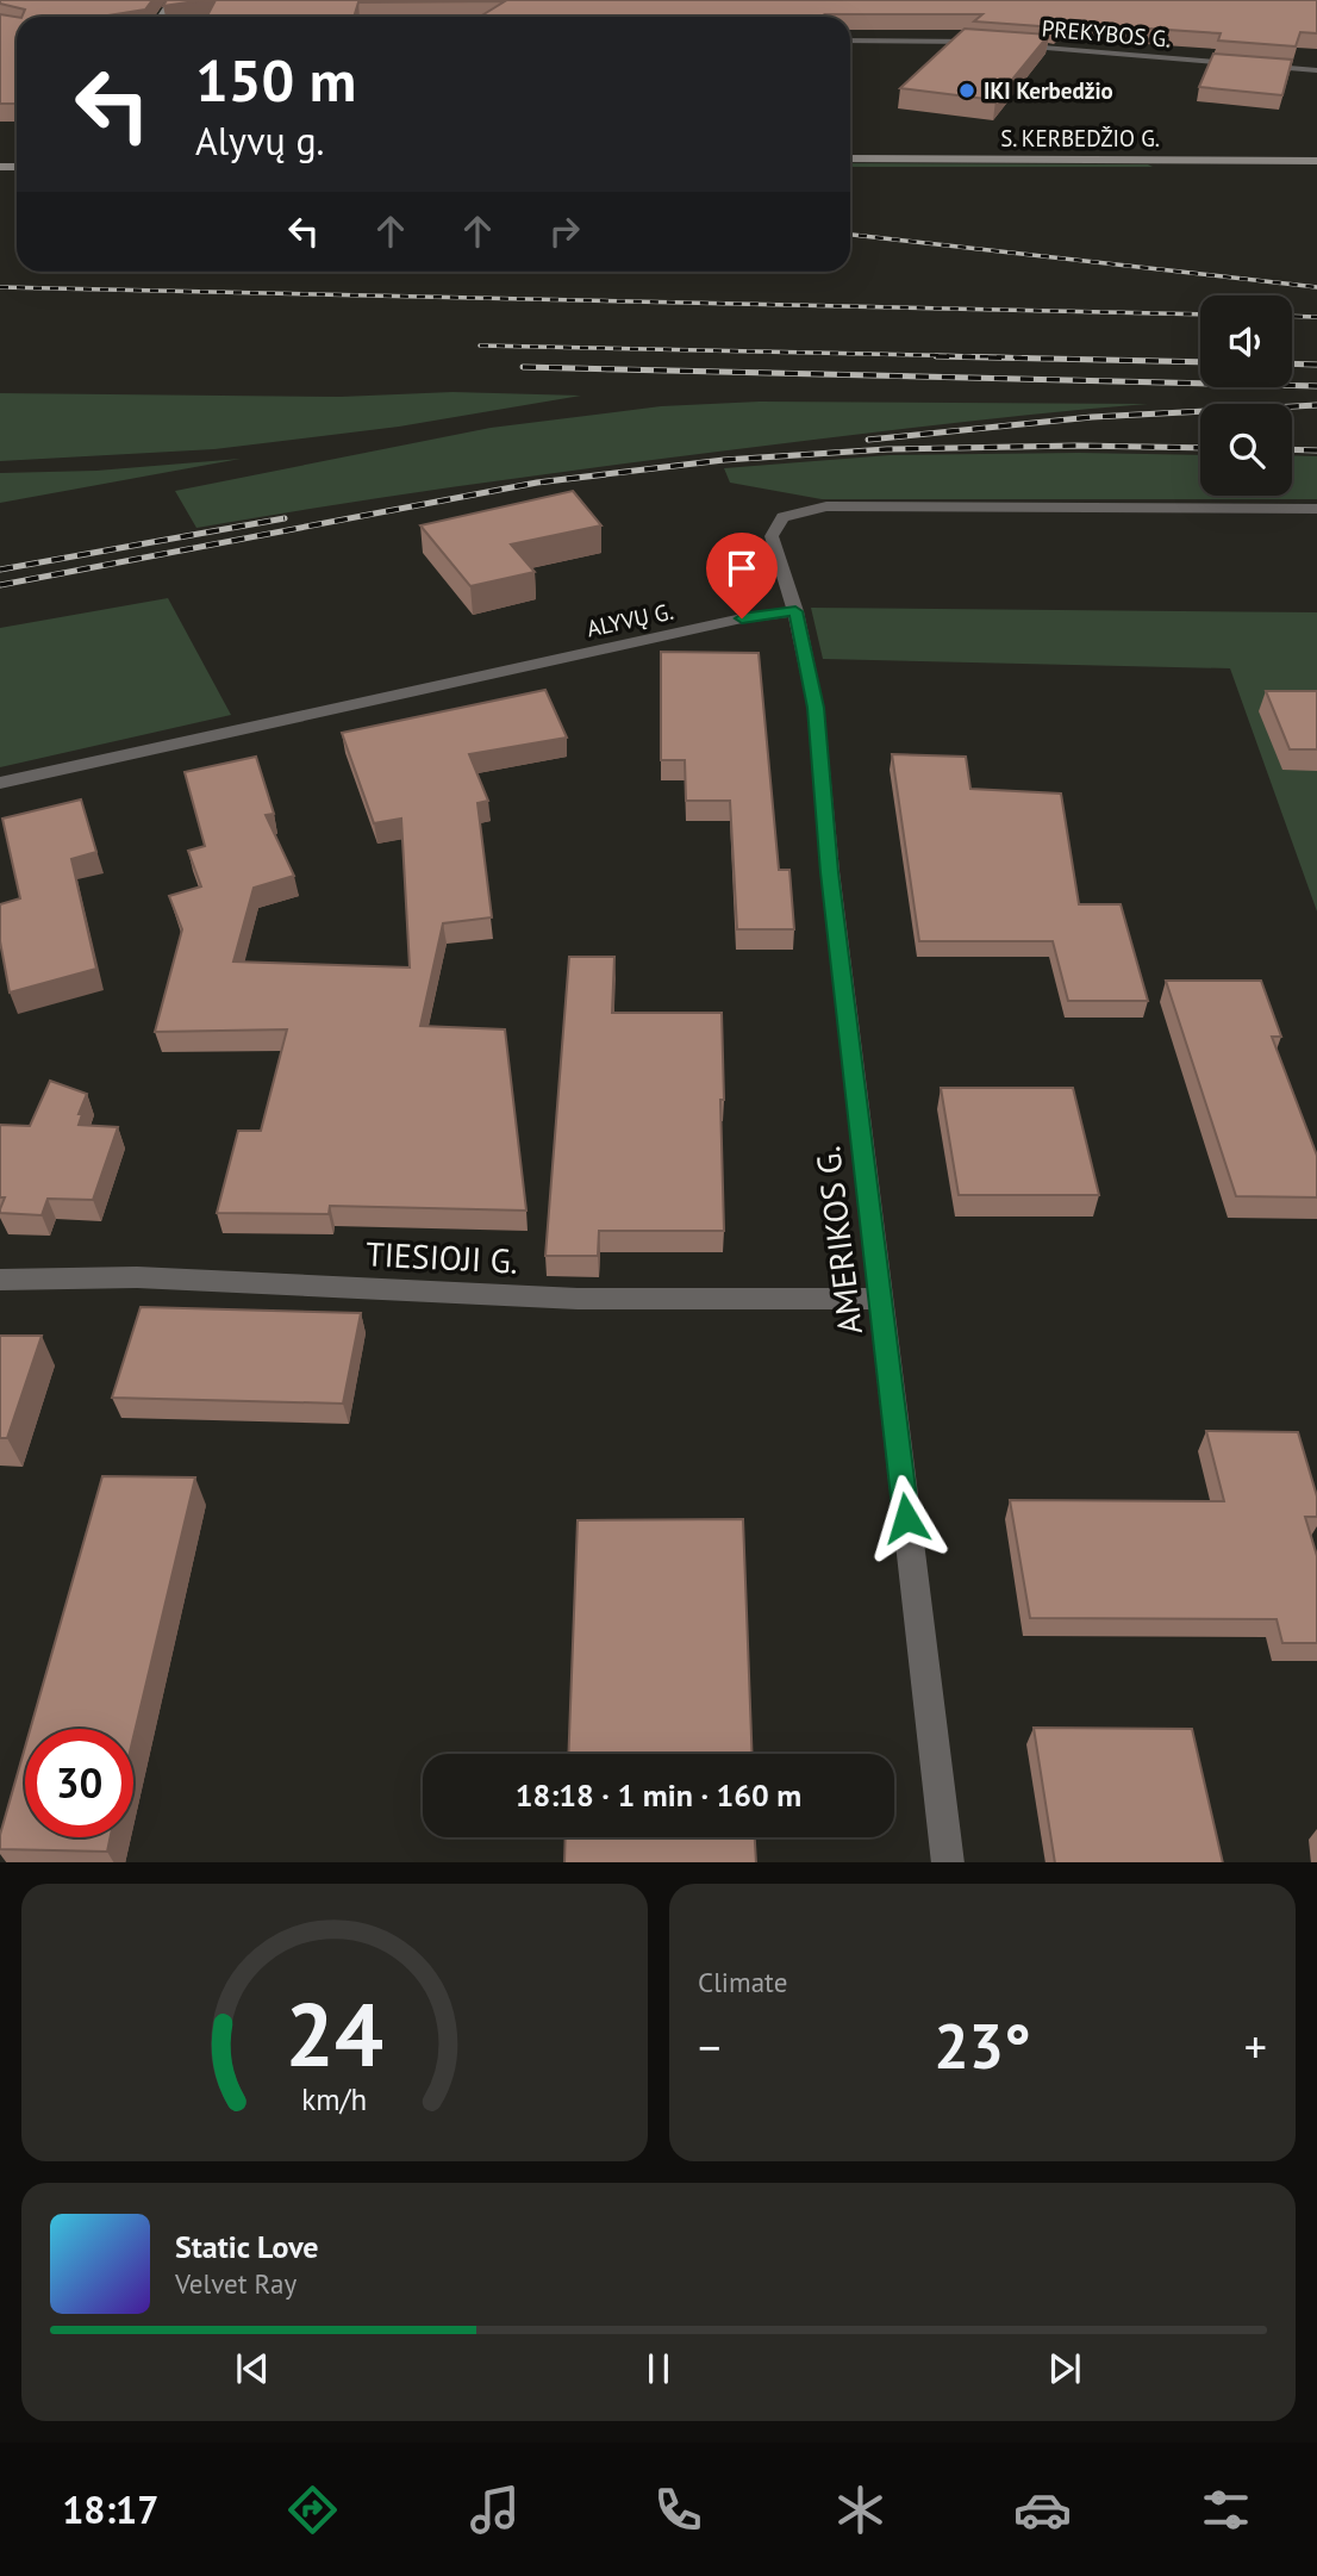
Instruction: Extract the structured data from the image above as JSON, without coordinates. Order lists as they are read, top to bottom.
{
  "streets": {
    "main road": ["S. KERBEDŽIO G."],
    "street": [
      "PREKYBOS G.",
      "ALYVŲ G.",
      "AMERIKOS G.",
      "TIESIOJI G."
    ]
  },
  "crossings": [
    ["ALYVŲ G.", "AMERIKOS G."],
    ["AMERIKOS G.", "TIESIOJI G."]
  ],
  "places": ["IKI Kerbedžio"],
  "page": {
    "turn": ["150 m", "Alyvų g."],
    "limit": "30",
    "trip": "18:18 · 1 min · 160 m",
    "tile": "Climate",
    "heat": ["−", "23°", "+"],
    "song": ["Static Love", "Velvet Ray"],
    "tabs": "18:17",
    "gauge": ["24", "km/h"]
  }
}
